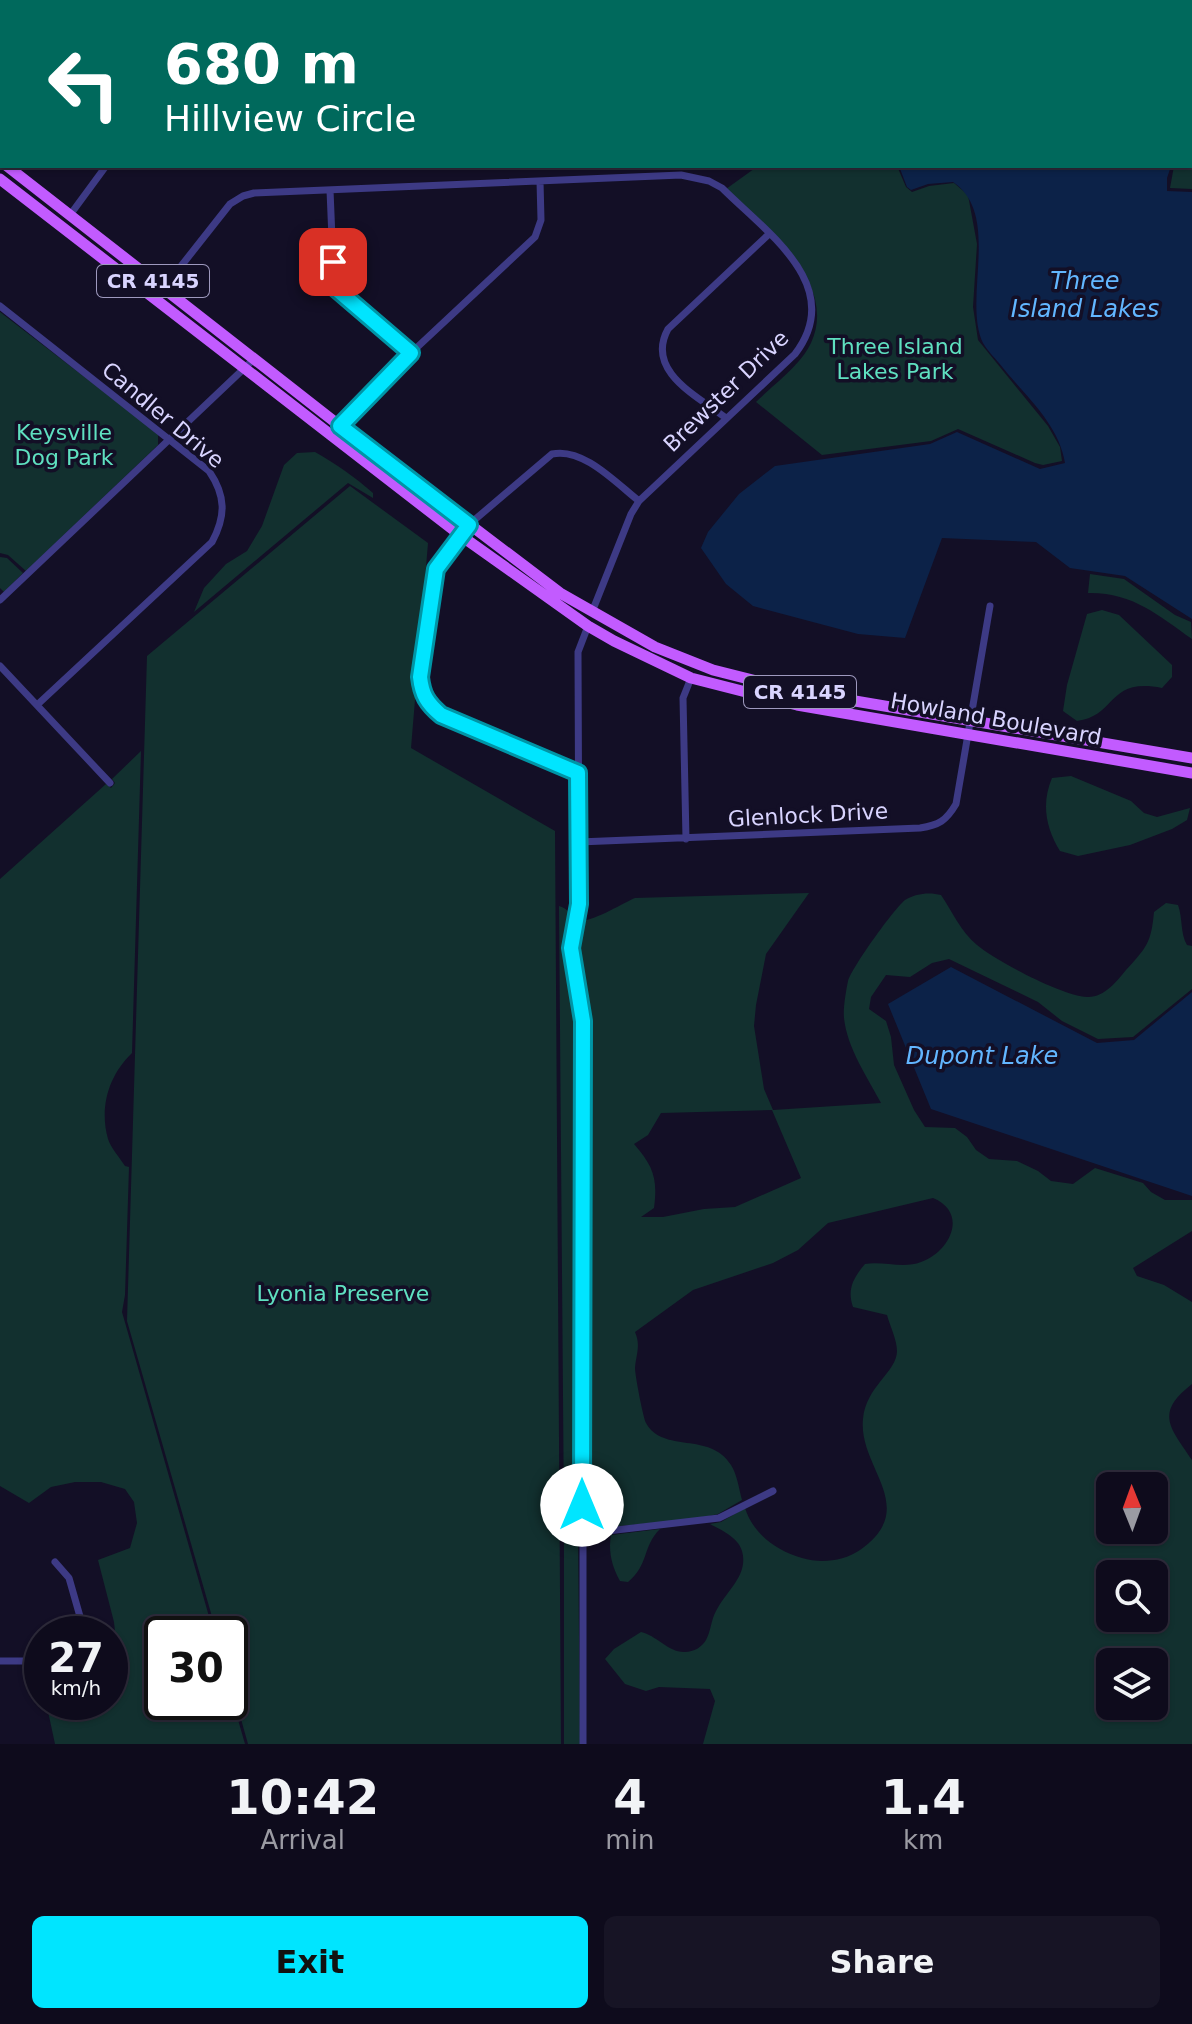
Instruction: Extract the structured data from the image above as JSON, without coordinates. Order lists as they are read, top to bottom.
{
  "streets": {
    "main road": ["CR 4145", "Howland Boulevard"],
    "street": ["Brewster Drive", "Candler Drive", "Glenlock Drive"]
  },
  "crossings": [
    ["Brewster Drive", "Howland Boulevard"],
    ["Howland Boulevard", "Glenlock Drive"]
  ],
  "water": ["Three Island Lakes", "Dupont Lake"],
  "parks": ["Three Island Lakes Park", "Keysville Dog Park", "Lyonia Preserve"],
  "north": "top",
  "page": {
    "turn": ["680 m", "Hillview Circle"],
    "speed": "27 km/h",
    "limit": "30",
    "eta": [
      "10:42",
      "Arrival",
      "4",
      "min",
      "1.4",
      "km"
    ],
    "buttons": ["Exit", "Share"]
  }
}
